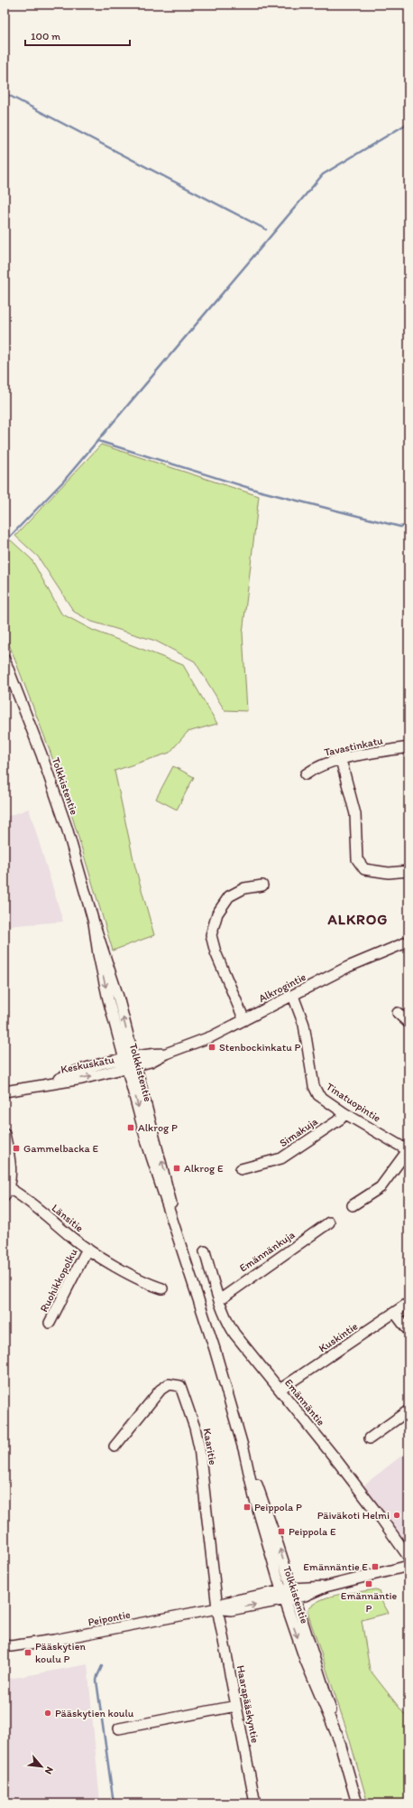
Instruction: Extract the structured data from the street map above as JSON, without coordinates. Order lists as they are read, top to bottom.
{
  "streets": {
    "street": [
      "Tavastinkatu",
      "Tolkkistentie",
      "Alkrogintie",
      "Keskuskatu",
      "Tinatuopintie",
      "Simakuja",
      "Länsitie",
      "Emännänkuja",
      "Ruohikkopolku",
      "Kuskintie",
      "Emännäntie",
      "Kaaritie",
      "Peipontie",
      "Haarapääskyntie"
    ]
  },
  "crossings": [
    ["Tolkkistentie", "Alkrogintie"],
    ["Tolkkistentie", "Keskuskatu"],
    ["Tolkkistentie", "Peipontie"],
    ["Alkrogintie", "Keskuskatu"],
    ["Alkrogintie", "Tinatuopintie"],
    ["Tinatuopintie", "Simakuja"],
    ["Länsitie", "Ruohikkopolku"],
    ["Emännänkuja", "Emännäntie"],
    ["Kuskintie", "Emännäntie"],
    ["Kaaritie", "Peipontie"],
    ["Kaaritie", "Haarapääskyntie"],
    ["Peipontie", "Haarapääskyntie"]
  ],
  "districts": ["ALKROG"],
  "places": {
    "transit": [
      "Stenbockinkatu P",
      "Alkrog P",
      "Gammelbacka E",
      "Alkrog E",
      "Peippola P",
      "Peippola E",
      "Emännäntie E",
      "Emännäntie P",
      "Pääskytien koulu P"
    ],
    "other": ["Päiväkoti Helmi", "Pääskytien koulu"]
  },
  "scale_bar": "100 m",
  "north": "bottom right"
}
